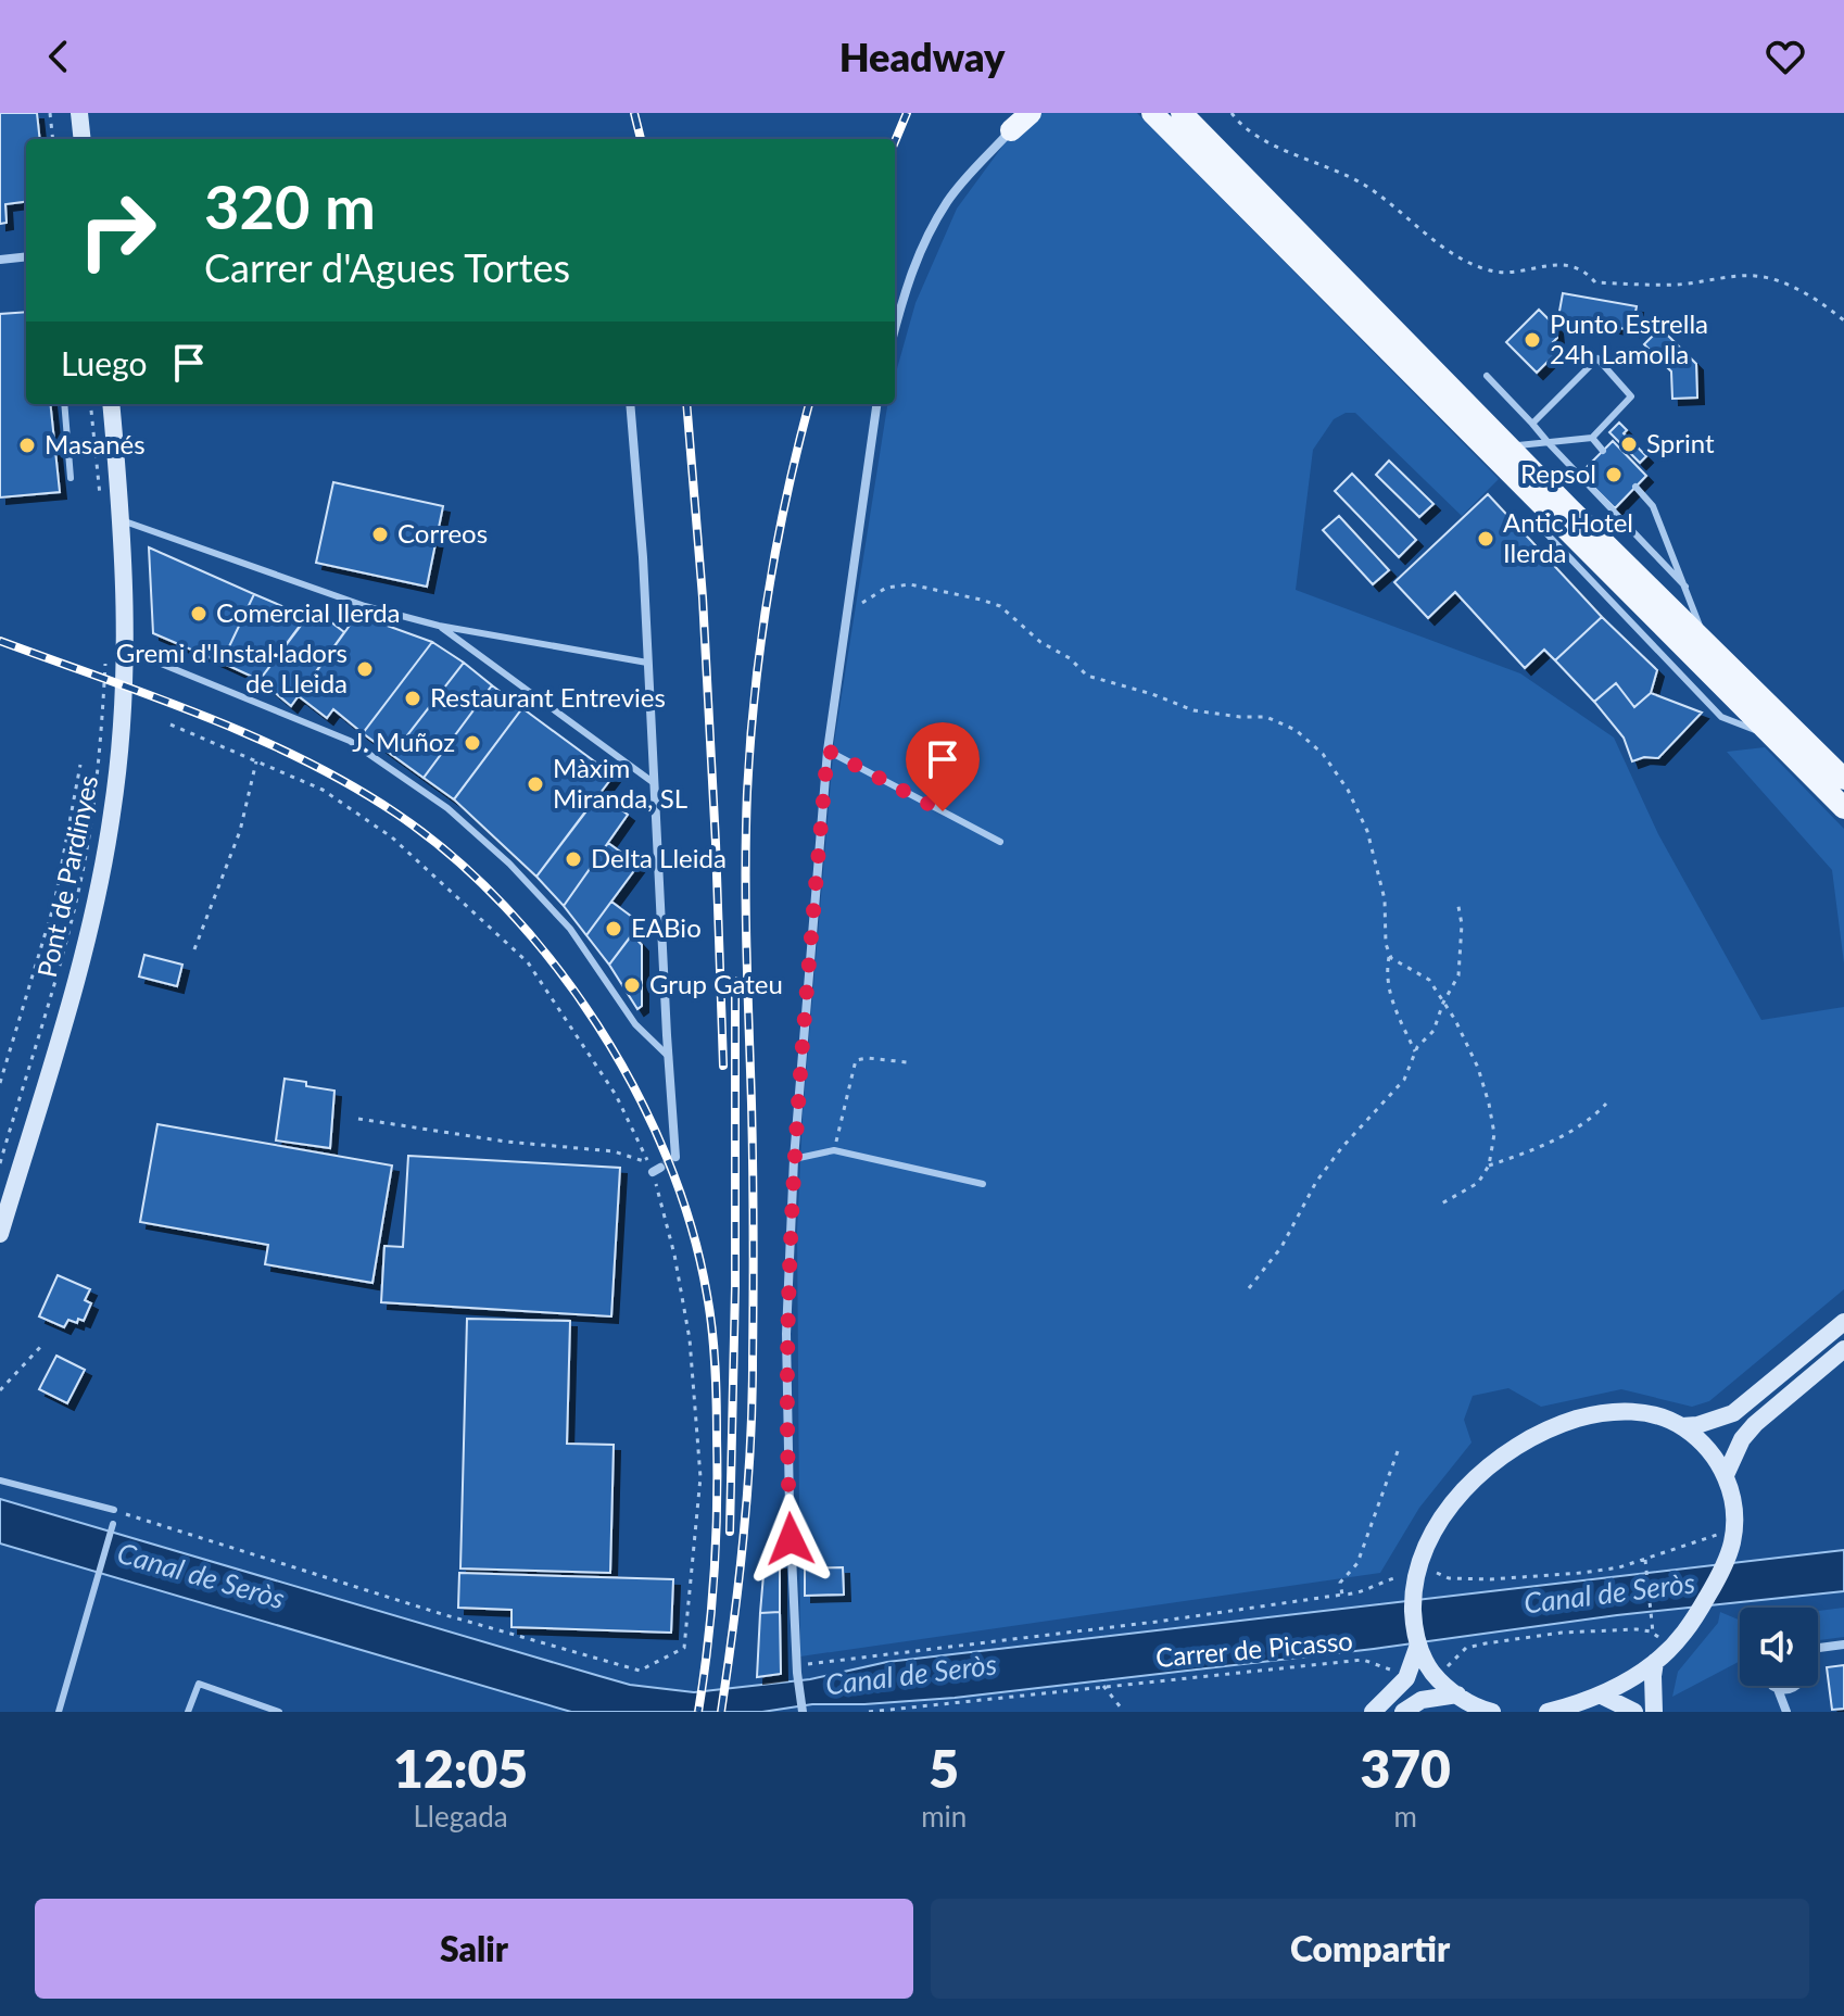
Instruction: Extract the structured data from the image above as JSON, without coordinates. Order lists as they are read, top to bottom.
{
  "streets": {
    "main road": ["Pont de Pardinyes"],
    "path": ["Carrer de Picasso"]
  },
  "water": ["Canal de Seròs"],
  "places": [
    "Punto Estrella 24h Lamolla",
    "Sprint",
    "Masanés",
    "Repsol",
    "Correos",
    "Antic Hotel Ilerda",
    "Comercial Ilerda",
    "Gremi d'Instal·ladors de Lleida",
    "Restaurant Entrevies",
    "J. Muñoz",
    "Màxim Miranda, SL",
    "Delta Lleida",
    "EABio",
    "Grup Gateu"
  ],
  "page": {
    "header": "Headway",
    "turn": ["320 m", "Carrer d'Agues Tortes"],
    "then": "Luego",
    "eta": [
      "12:05",
      "Llegada",
      "5",
      "min",
      "370",
      "m"
    ],
    "buttons": ["Salir", "Compartir"]
  }
}
